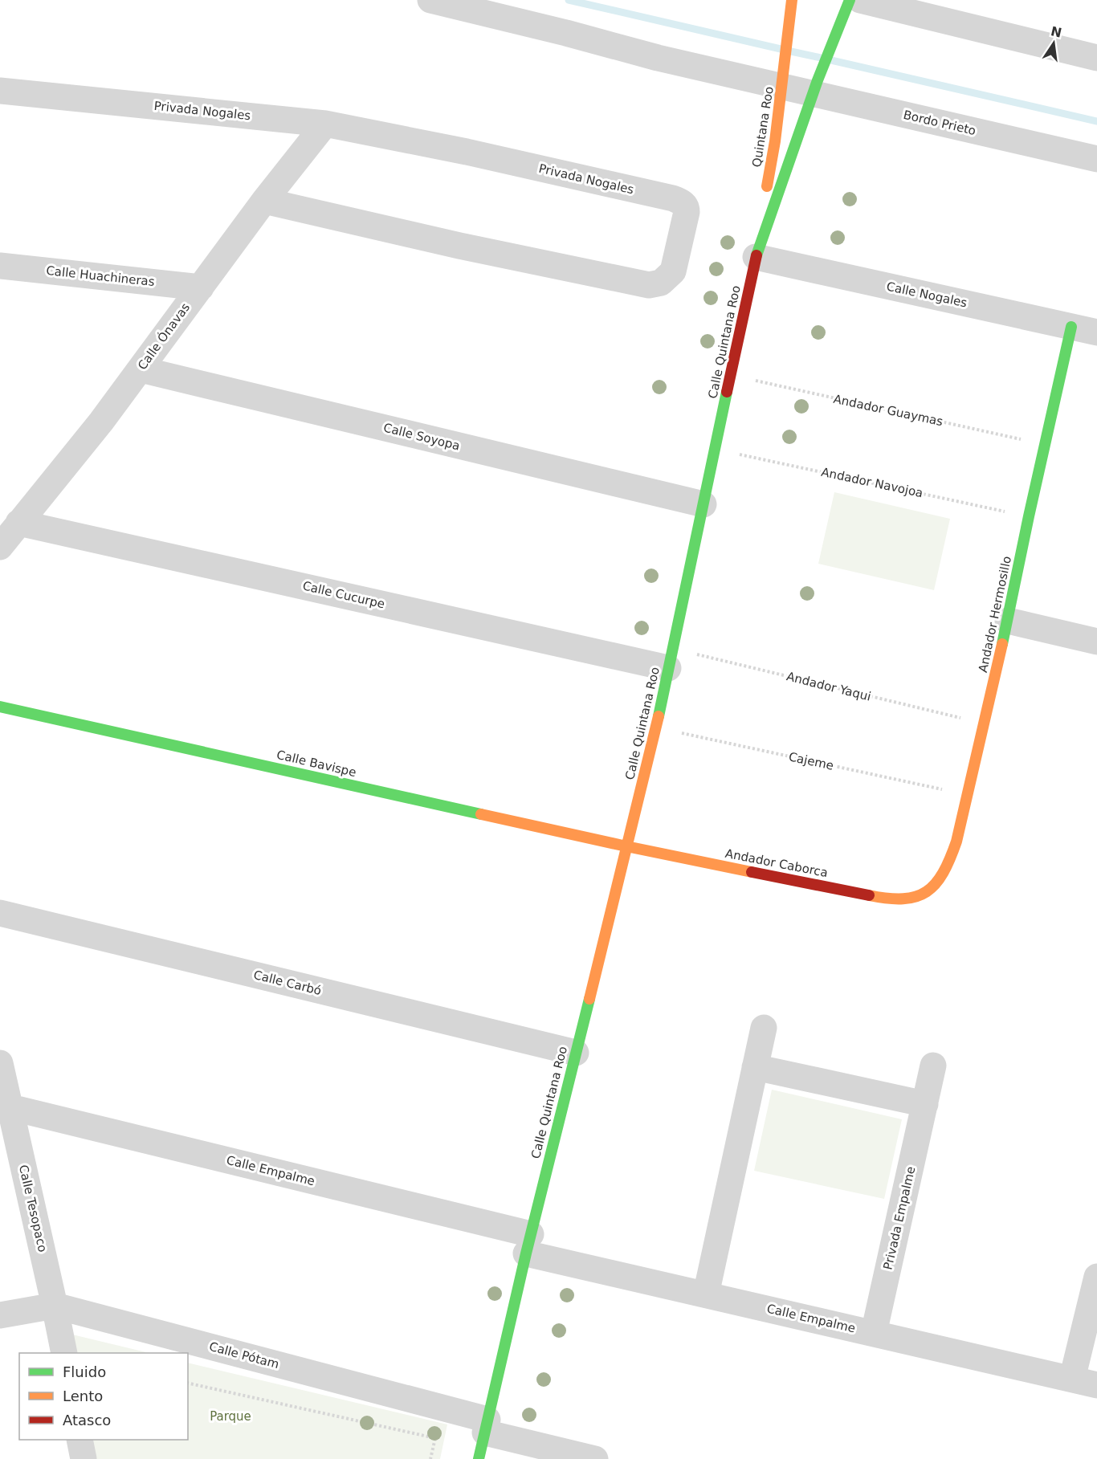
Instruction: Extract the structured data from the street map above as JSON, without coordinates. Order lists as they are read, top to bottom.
{
  "streets": {
    "main road": [
      "Quintana Roo",
      "Calle Quintana Roo",
      "Andador Hermosillo",
      "Calle Bavispe",
      "Andador Caborca"
    ],
    "street": [
      "Privada Nogales",
      "Bordo Prieto",
      "Calle Huachineras",
      "Calle Nogales",
      "Calle Ónavas",
      "Calle Soyopa",
      "Calle Cucurpe",
      "Calle Carbó",
      "Calle Empalme",
      "Calle Tesopaco",
      "Privada Empalme",
      "Calle Pótam"
    ],
    "path": [
      "Andador Guaymas",
      "Andador Navojoa",
      "Andador Yaqui",
      "Cajeme"
    ]
  },
  "crossings": [
    ["Privada Nogales", "Calle Ónavas"],
    ["Bordo Prieto", "Quintana Roo"],
    ["Bordo Prieto", "Calle Quintana Roo"],
    ["Quintana Roo", "Calle Nogales"],
    ["Quintana Roo", "Calle Quintana Roo"],
    ["Calle Huachineras", "Calle Ónavas"],
    ["Calle Nogales", "Calle Quintana Roo"],
    ["Calle Nogales", "Andador Hermosillo"],
    ["Calle Ónavas", "Calle Soyopa"],
    ["Calle Ónavas", "Calle Cucurpe"],
    ["Calle Quintana Roo", "Andador Guaymas"],
    ["Calle Quintana Roo", "Calle Soyopa"],
    ["Calle Quintana Roo", "Andador Navojoa"],
    ["Calle Quintana Roo", "Calle Cucurpe"],
    ["Calle Quintana Roo", "Andador Yaqui"],
    ["Calle Quintana Roo", "Cajeme"],
    ["Calle Quintana Roo", "Calle Bavispe"],
    ["Calle Quintana Roo", "Andador Caborca"],
    ["Calle Quintana Roo", "Calle Carbó"],
    ["Calle Quintana Roo", "Calle Empalme"],
    ["Calle Quintana Roo", "Calle Pótam"],
    ["Andador Guaymas", "Andador Hermosillo"],
    ["Andador Navojoa", "Andador Hermosillo"],
    ["Calle Cucurpe", "Andador Yaqui"],
    ["Andador Hermosillo", "Andador Yaqui"],
    ["Andador Hermosillo", "Cajeme"],
    ["Andador Hermosillo", "Andador Caborca"],
    ["Calle Bavispe", "Andador Caborca"],
    ["Calle Empalme", "Calle Tesopaco"],
    ["Calle Empalme", "Privada Empalme"],
    ["Calle Tesopaco", "Calle Pótam"]
  ],
  "parks": ["Parque"],
  "legend": ["Fluido", "Lento", "Atasco"],
  "north": "top"
}
